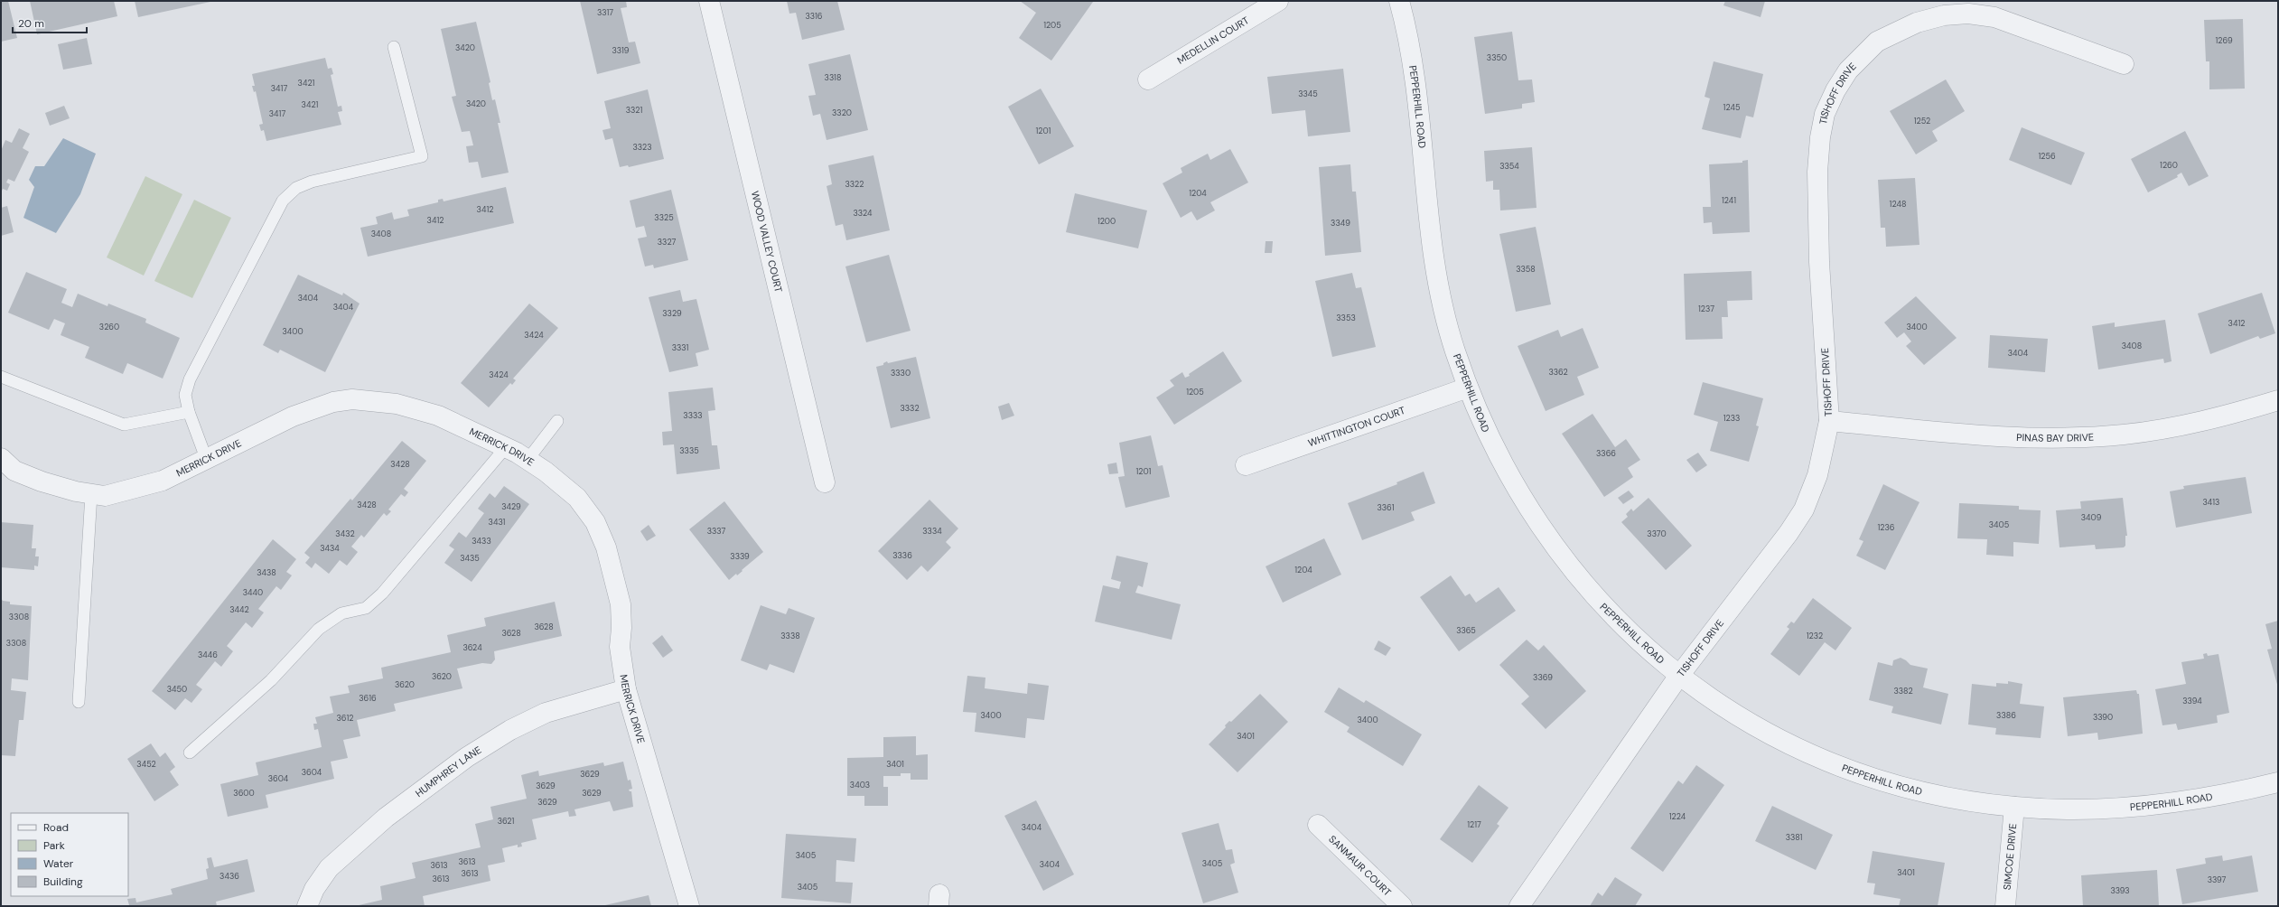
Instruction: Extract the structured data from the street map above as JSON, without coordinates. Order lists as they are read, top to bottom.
{
  "streets": {
    "street": [
      "MEDELLIN COURT",
      "TISHOFF DRIVE",
      "PEPPERHILL ROAD",
      "WOOD VALLEY COURT",
      "WHITTINGTON COURT",
      "PINAS BAY DRIVE",
      "MERRICK DRIVE",
      "HUMPHREY LANE",
      "SIMCOE DRIVE",
      "SANMAUR COURT"
    ]
  },
  "crossings": [
    ["TISHOFF DRIVE", "PEPPERHILL ROAD"],
    ["TISHOFF DRIVE", "PINAS BAY DRIVE"],
    ["PEPPERHILL ROAD", "WHITTINGTON COURT"],
    ["PEPPERHILL ROAD", "SIMCOE DRIVE"],
    ["MERRICK DRIVE", "HUMPHREY LANE"]
  ],
  "house_numbers": [
    "3317",
    "3316",
    "1205",
    "1269",
    "3420",
    "3319",
    "3350",
    "3318",
    "3421",
    "3417",
    "3345",
    "3420",
    "3421",
    "1245",
    "3321",
    "3320",
    "3417",
    "1252",
    "1201",
    "3323",
    "1256",
    "1260",
    "3354",
    "3322",
    "1204",
    "1241",
    "1248",
    "3412",
    "3324",
    "3325",
    "3412",
    "1200",
    "3349",
    "3408",
    "3327",
    "3358",
    "3404",
    "3404",
    "1237",
    "3329",
    "3353",
    "3412",
    "3260",
    "3400",
    "3400",
    "3424",
    "3408",
    "3331",
    "3404",
    "3362",
    "3330",
    "3424",
    "1205",
    "3332",
    "3333",
    "1233",
    "3335",
    "3366",
    "3428",
    "1201",
    "3413",
    "3428",
    "3429",
    "3361",
    "3409",
    "3431",
    "3405",
    "1236",
    "3337",
    "3334",
    "3432",
    "3370",
    "3433",
    "3434",
    "3336",
    "3339",
    "3435",
    "1204",
    "3438",
    "3440",
    "3442",
    "3308",
    "3628",
    "3365",
    "3628",
    "3338",
    "1232",
    "3308",
    "3624",
    "3446",
    "3620",
    "3369",
    "3620",
    "3450",
    "3382",
    "3616",
    "3394",
    "3400",
    "3386",
    "3390",
    "3612",
    "3400",
    "3401",
    "3452",
    "3401",
    "3604",
    "3629",
    "3604",
    "3403",
    "3629",
    "3600",
    "3629",
    "3629",
    "1224",
    "3621",
    "1217",
    "3404",
    "3381",
    "3405",
    "3613",
    "3405",
    "3404",
    "3613",
    "3401",
    "3613",
    "3436",
    "3613",
    "3397",
    "3405",
    "3393"
  ],
  "legend": [
    "Road",
    "Park",
    "Water",
    "Building"
  ],
  "scale_bar": "20 m"
}
